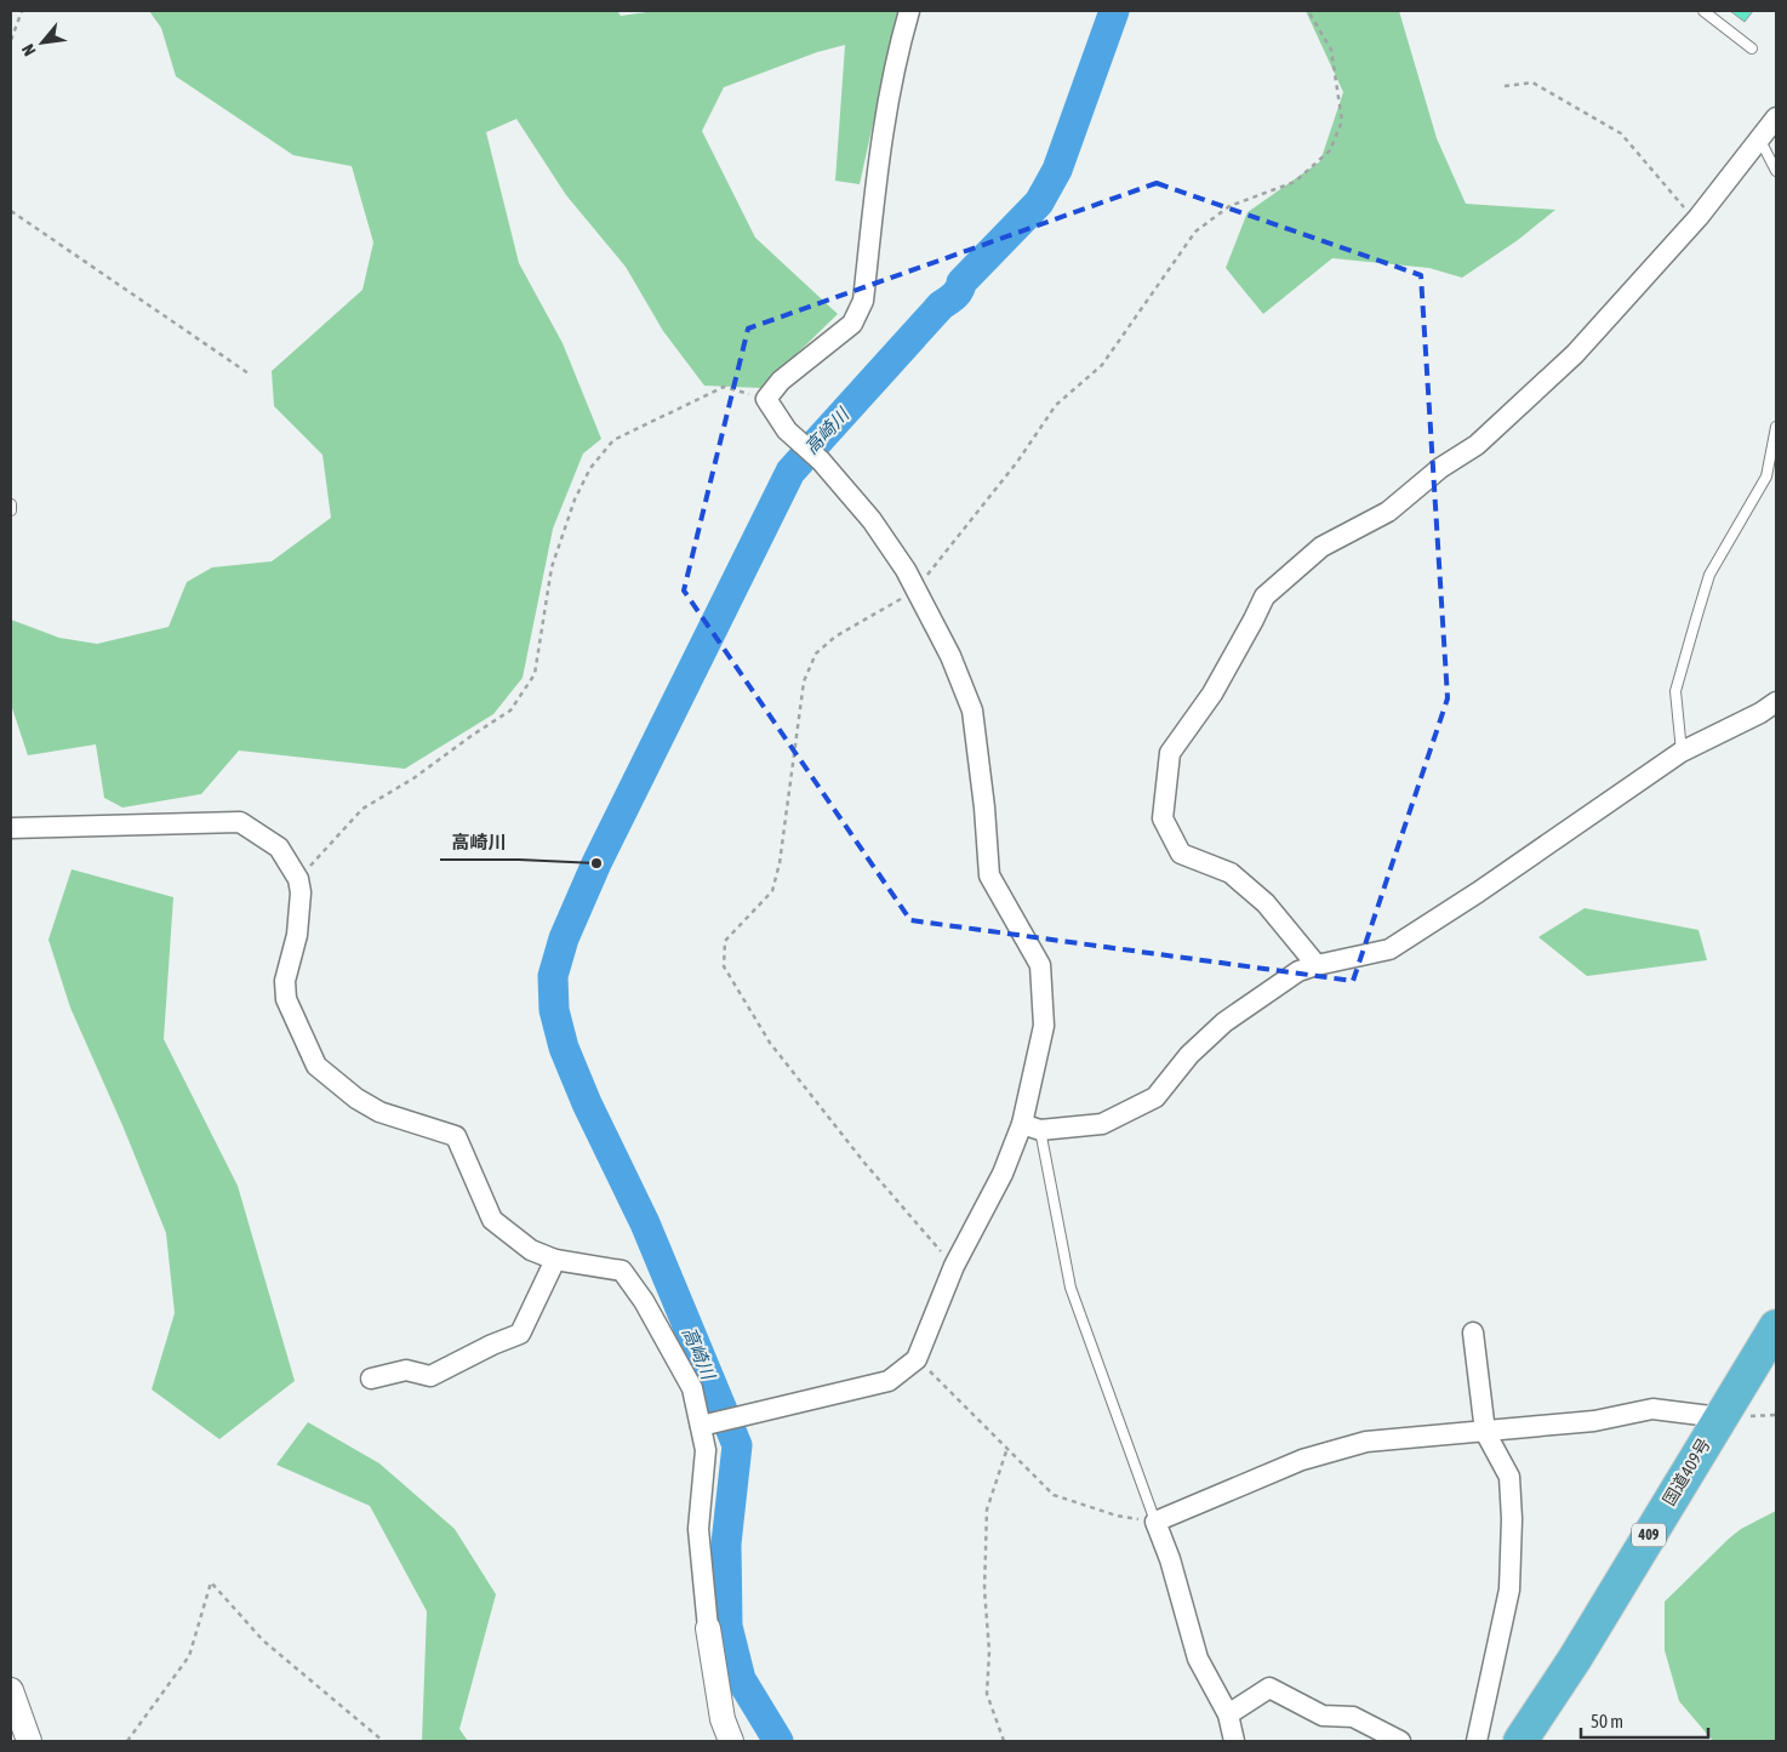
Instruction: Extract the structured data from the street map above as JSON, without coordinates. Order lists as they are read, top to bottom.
{
  "streets": {
    "highway": ["国道409号", "409"]
  },
  "water": ["高崎川"],
  "places": ["高崎川"],
  "scale_bar": "50 m",
  "north": "bottom left"
}
